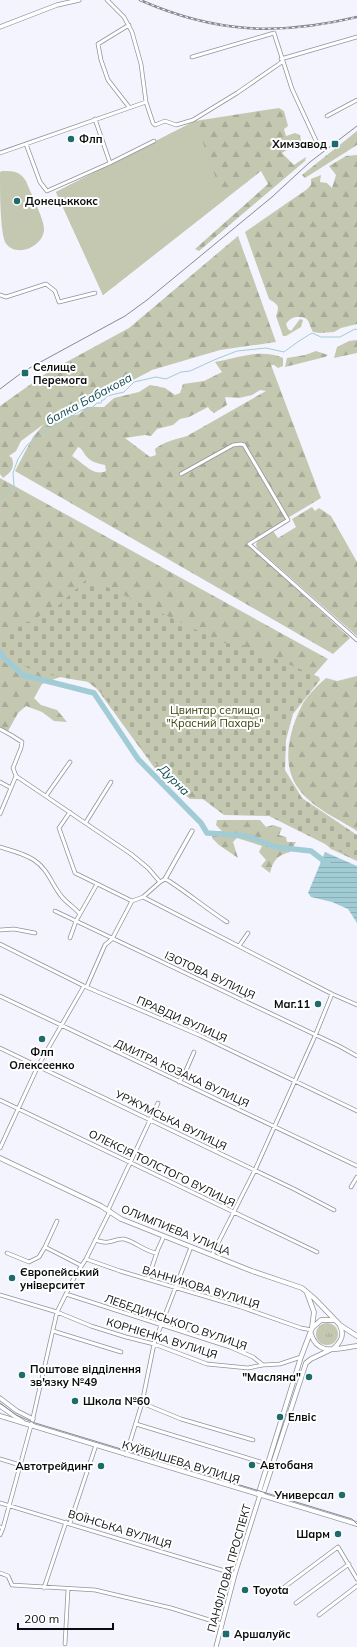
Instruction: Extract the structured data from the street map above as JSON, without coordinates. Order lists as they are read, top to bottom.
{
  "streets": {
    "main road": ["ОЛИМПИЕВА УЛИЦА", "КУЙБИШЕВА ВУЛИЦЯ", "ПАНФІЛОВА ПРОСПЕКТ"],
    "street": [
      "ІЗОТОВА ВУЛИЦЯ",
      "ПРАВДИ ВУЛИЦЯ",
      "ДМИТРА КОЗАКА ВУЛИЦЯ",
      "УРЖУМСЬКА ВУЛИЦЯ",
      "ОЛЕКСІЯ ТОЛСТОГО ВУЛИЦЯ",
      "ВАННИКОВА ВУЛИЦЯ",
      "ЛЕБЕДИНСЬКОГО ВУЛИЦЯ",
      "КОРНІЄНКА ВУЛИЦЯ",
      "ВОЇНСЬКА ВУЛИЦЯ"
    ]
  },
  "crossings": [
    ["ВАННИКОВА ВУЛИЦЯ", "ПАНФІЛОВА ПРОСПЕКТ"],
    ["ЛЕБЕДИНСЬКОГО ВУЛИЦЯ", "КОРНІЄНКА ВУЛИЦЯ"],
    ["КУЙБИШЕВА ВУЛИЦЯ", "ПАНФІЛОВА ПРОСПЕКТ"],
    ["ВОЇНСЬКА ВУЛИЦЯ", "ПАНФІЛОВА ПРОСПЕКТ"]
  ],
  "water": ["балка Бабакова", "Дурна"],
  "parks": ["Цвинтар селища \"Красний Пахарь\""],
  "places": {
    "other": [
      "Флп",
      "Донецьккокс",
      "Маг.11",
      "Флп Олексеенко",
      "Європейський університет",
      "Поштове відділення зв'язку №49",
      "\"Масляна\"",
      "Школа №60",
      "Елвіс",
      "Автобаня",
      "Автотрейдинг",
      "Универсал",
      "Шарм",
      "Toyota"
    ],
    "transit": ["Химзавод", "Селище Перемога", "Аршалуйс"]
  },
  "scale_bar": "200 m"
}
